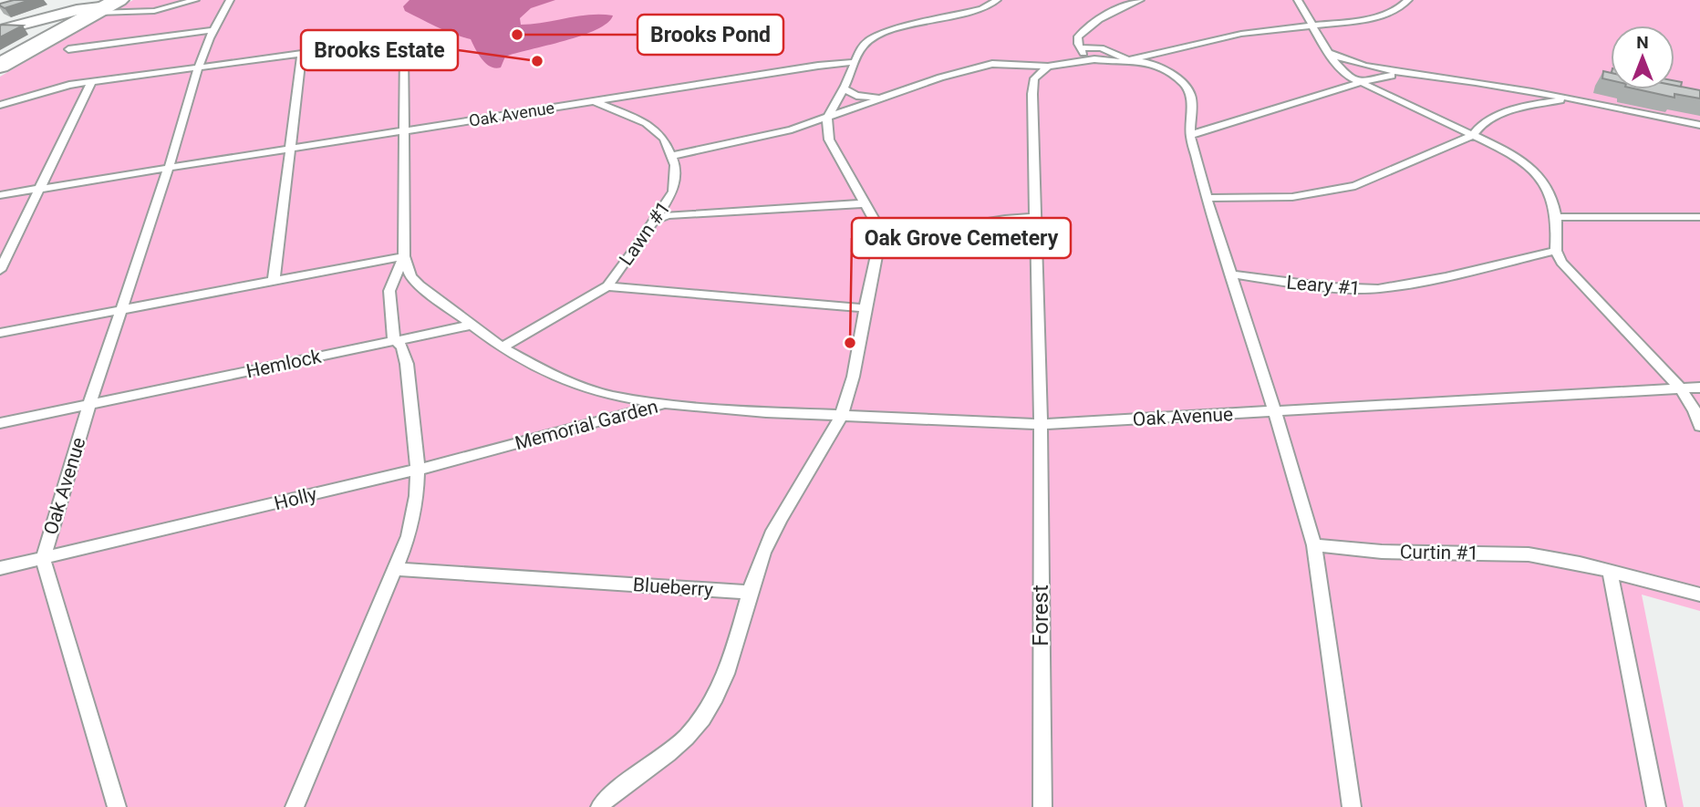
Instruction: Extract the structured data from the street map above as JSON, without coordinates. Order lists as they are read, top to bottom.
{
  "streets": {
    "lane": [
      "Oak Avenue",
      "Lawn #1",
      "Leary #1",
      "Hemlock",
      "Memorial Garden",
      "Holly",
      "Curtin #1",
      "Blueberry",
      "Forest"
    ]
  },
  "crossings": [
    ["Oak Avenue", "Hemlock"],
    ["Oak Avenue", "Memorial Garden"],
    ["Oak Avenue", "Holly"],
    ["Oak Avenue", "Forest"],
    ["Lawn #1", "Memorial Garden"],
    ["Hemlock", "Memorial Garden"],
    ["Memorial Garden", "Holly"]
  ],
  "places": ["Brooks Pond", "Brooks Estate", "Oak Grove Cemetery"],
  "north": "top"
}
